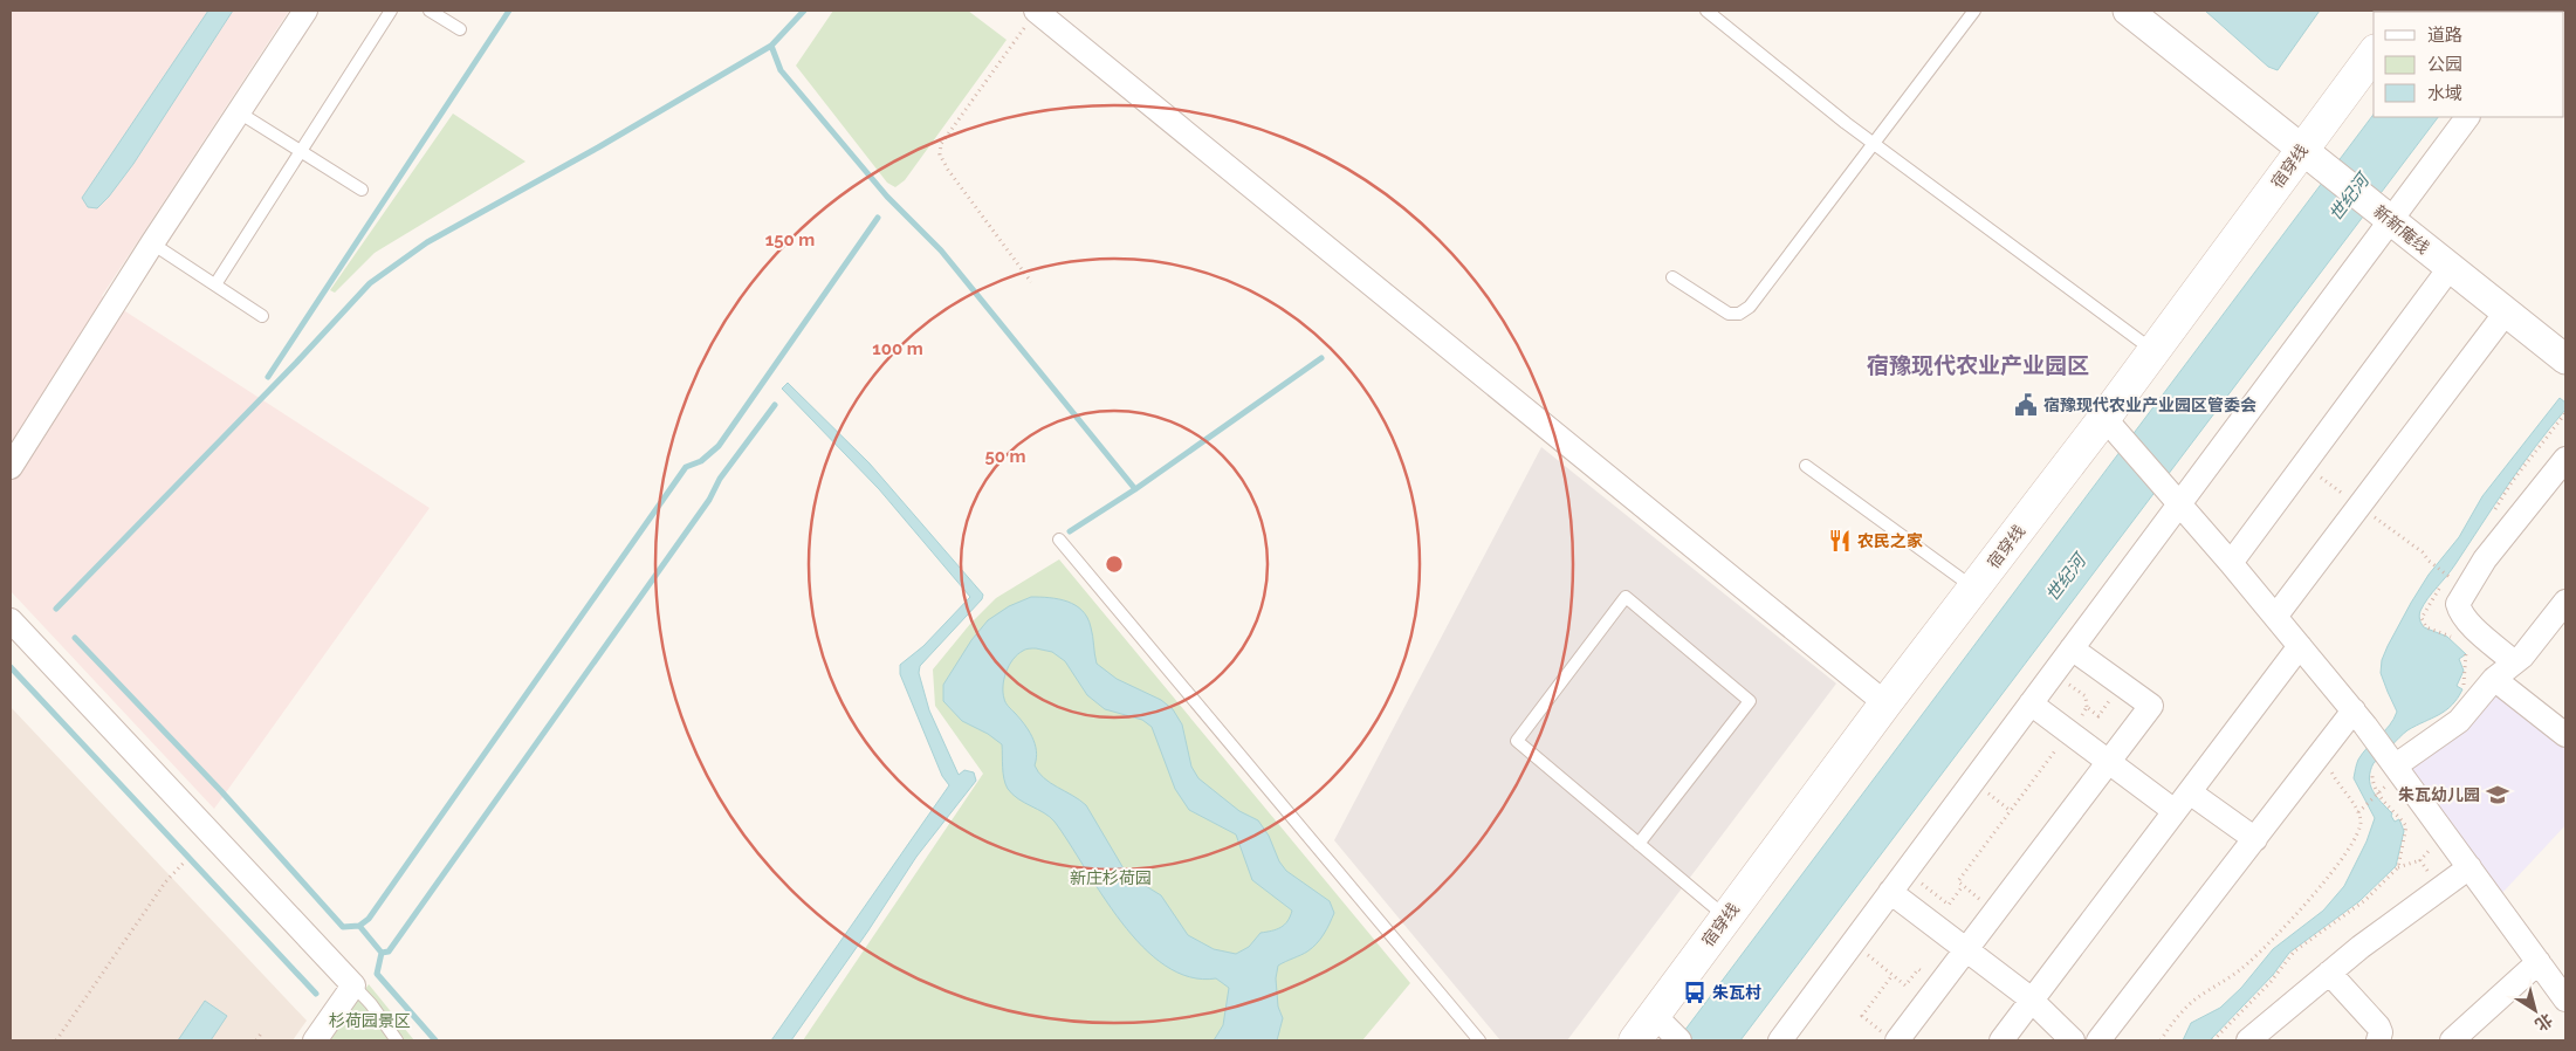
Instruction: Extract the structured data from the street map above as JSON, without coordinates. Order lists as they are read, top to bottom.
{
  "streets": {
    "main road": ["宿穿线"],
    "street": ["新新庵线"]
  },
  "crossings": [
    ["宿穿线", "新新庵线"]
  ],
  "districts": ["宿豫现代农业产业园区"],
  "water": ["世纪河"],
  "parks": ["新庄杉荷园", "杉荷园景区"],
  "places": {
    "public building": ["宿豫现代农业产业园区管委会"],
    "restaurant": ["农民之家"],
    "school or university": ["朱瓦幼儿园"],
    "bus stop": ["朱瓦村"]
  },
  "legend": ["道路", "公园", "水域"],
  "north": "bottom right",
  "rings": ["150 m", "100 m", "50 m"]
}
